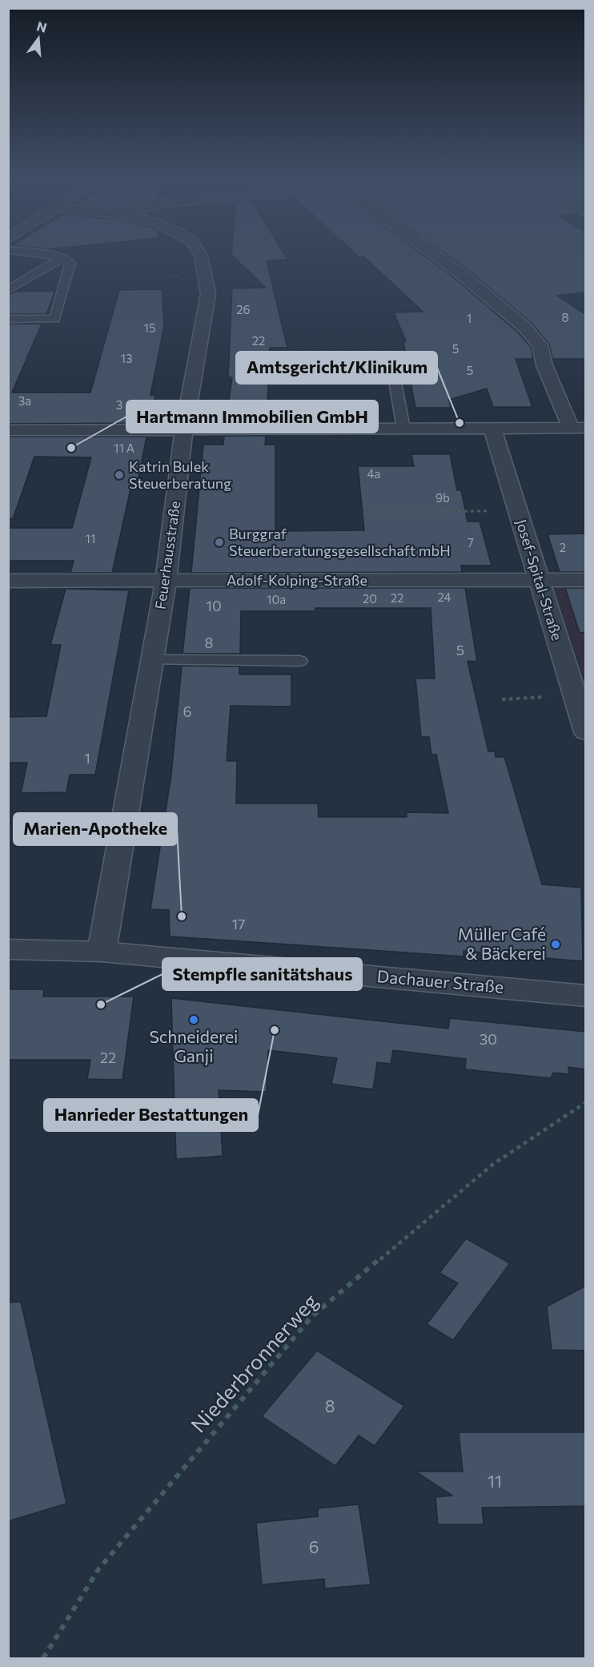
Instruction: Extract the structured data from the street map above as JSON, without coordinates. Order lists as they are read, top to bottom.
{
  "streets": {
    "street": [
      "Feuerhausstraße",
      "Josef-Spital-Straße",
      "Adolf-Kolping-Straße",
      "Dachauer Straße"
    ],
    "path": ["Niederbronnerweg"]
  },
  "crossings": [
    ["Feuerhausstraße", "Adolf-Kolping-Straße"],
    ["Feuerhausstraße", "Dachauer Straße"],
    ["Josef-Spital-Straße", "Adolf-Kolping-Straße"]
  ],
  "places": [
    "Amtsgericht/Klinikum",
    "Hartmann Immobilien GmbH",
    "Katrin Bulek Steuerberatung",
    "Burggraf Steuerberatungsgesellschaft mbH",
    "Marien-Apotheke",
    "Müller Café & Bäckerei",
    "Stempfle sanitätshaus",
    "Schneiderei Ganji",
    "Hanrieder Bestattungen"
  ],
  "house_numbers": [
    "26",
    "8",
    "1",
    "15",
    "22",
    "5",
    "13",
    "5",
    "3a",
    "3",
    "11 A",
    "4a",
    "9b",
    "11",
    "7",
    "2",
    "24",
    "22",
    "20",
    "10a",
    "10",
    "8",
    "5",
    "6",
    "1",
    "17",
    "30",
    "22",
    "8",
    "11",
    "6"
  ],
  "north": "top"
}
